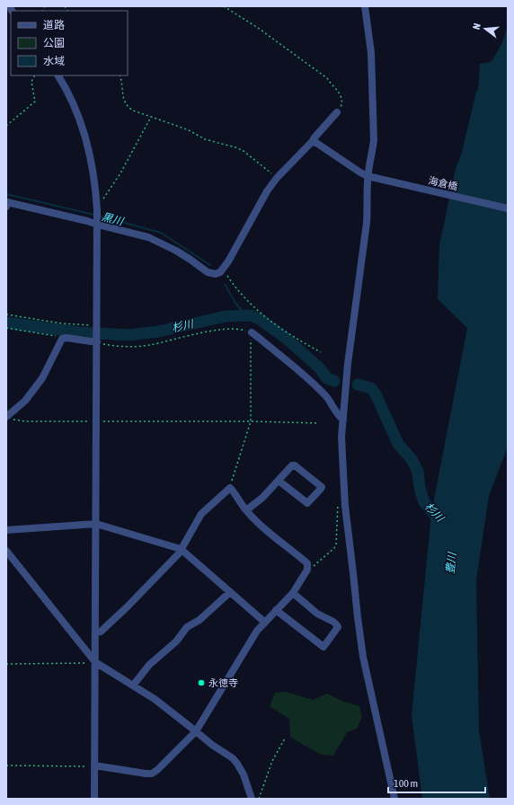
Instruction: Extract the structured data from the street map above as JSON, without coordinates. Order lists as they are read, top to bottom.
{
  "streets": {
    "street": ["海倉橋"]
  },
  "water": ["黒川", "杉川", "豊川"],
  "places": ["永徳寺"],
  "legend": ["道路", "公園", "水域"],
  "scale_bar": "100 m",
  "north": "left"
}
